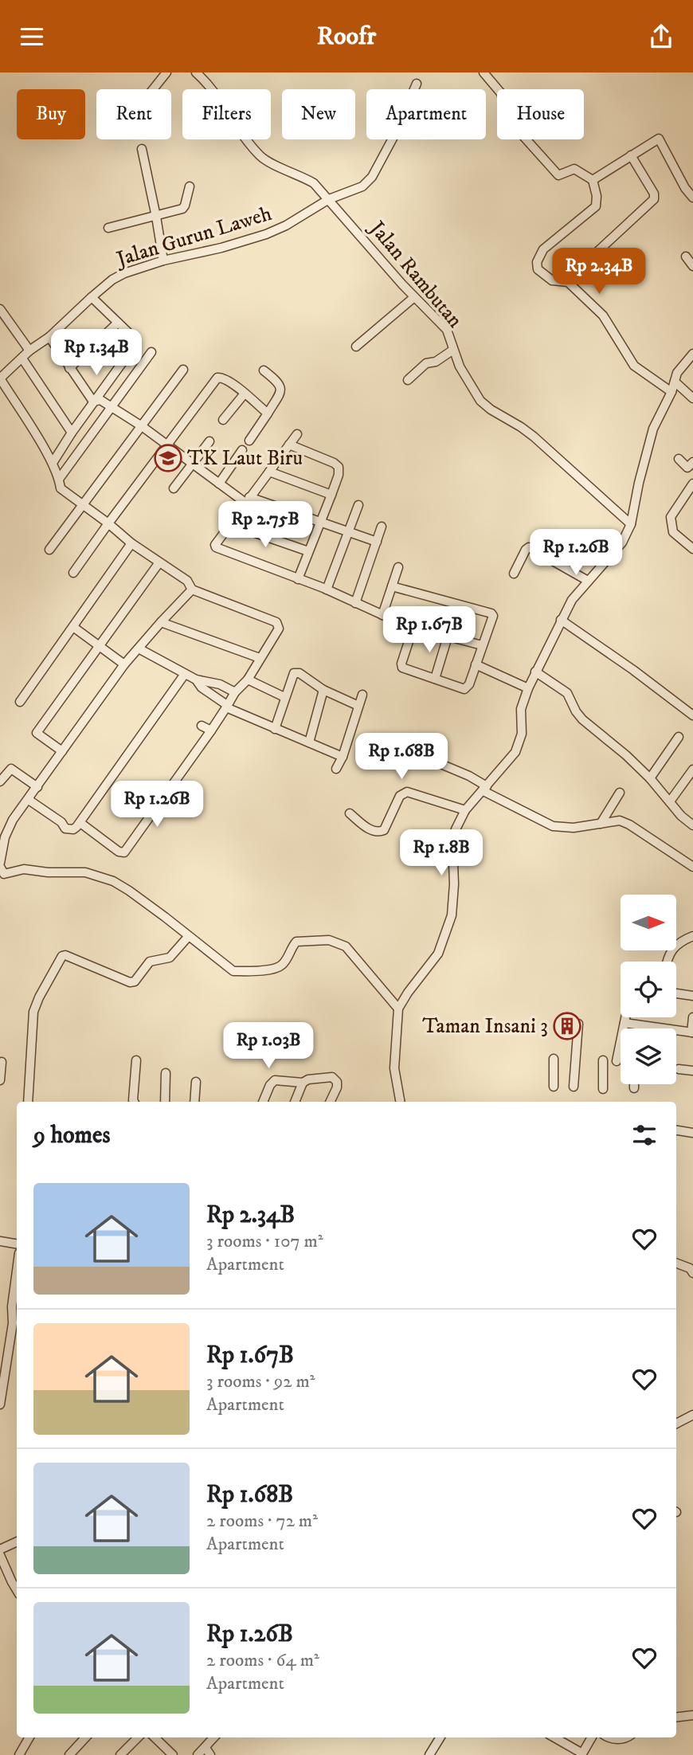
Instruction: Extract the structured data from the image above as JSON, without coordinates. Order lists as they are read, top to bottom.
{
  "streets": {
    "street": ["Jalan Gurun Laweh", "Jalan Rambutan"]
  },
  "crossings": [
    ["Jalan Gurun Laweh", "Jalan Rambutan"]
  ],
  "places": {
    "school or university": ["TK Laut Biru"],
    "building": ["Taman Insani 3"]
  },
  "north": "right",
  "page": {
    "header": "Roofr",
    "chip": [
      "Buy",
      "Rent",
      "Filters",
      "New",
      "Apartment",
      "House"
    ],
    "price": [
      "Rp 2.34B",
      "Rp 1.34B",
      "Rp 2.75B",
      "Rp 1.26B",
      "Rp 1.67B",
      "Rp 1.68B",
      "Rp 1.26B",
      "Rp 1.8B",
      "Rp 1.03B"
    ],
    "heading": "9 homes",
    "list": [
      {
        "name": "Rp 2.34B",
        "note": "3 rooms · 107 m² · Apartment"
      },
      {
        "name": "Rp 1.67B",
        "note": "3 rooms · 92 m² · Apartment"
      },
      {
        "name": "Rp 1.68B",
        "note": "2 rooms · 72 m² · Apartment"
      },
      {
        "name": "Rp 1.26B",
        "note": "2 rooms · 64 m² · Apartment"
      }
    ]
  }
}
